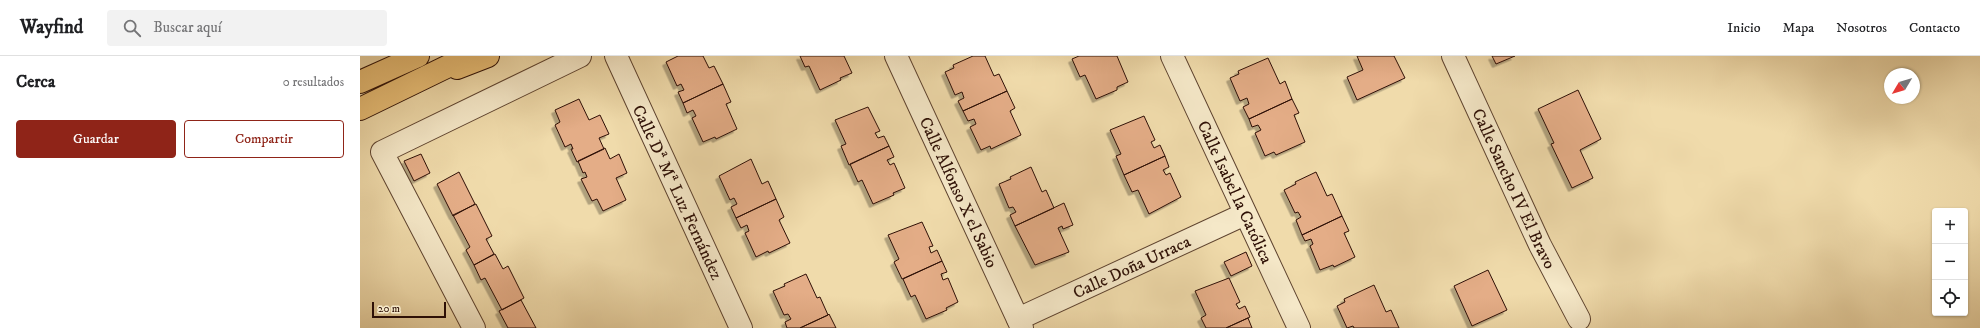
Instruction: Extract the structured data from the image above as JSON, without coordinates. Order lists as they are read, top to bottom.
{
  "streets": {
    "street": [
      "Calle Sancho IV El Bravo",
      "Calle Dª Mª Luz Fernández",
      "Calle Alfonso X el Sabio",
      "Calle Isabel la Católica",
      "Calle Doña Urraca"
    ]
  },
  "crossings": [
    ["Calle Alfonso X el Sabio", "Calle Doña Urraca"],
    ["Calle Isabel la Católica", "Calle Doña Urraca"]
  ],
  "scale_bar": "20 m",
  "north": "bottom left",
  "page": {
    "header": "Wayfind",
    "search": "Buscar aquí",
    "nav": [
      "Inicio",
      "Mapa",
      "Nosotros",
      "Contacto"
    ],
    "heading": ["Cerca", "0 resultados"],
    "buttons": ["Guardar", "Compartir"],
    "map_buttons": ["+", "−"],
    "scale": "20 m"
  }
}
